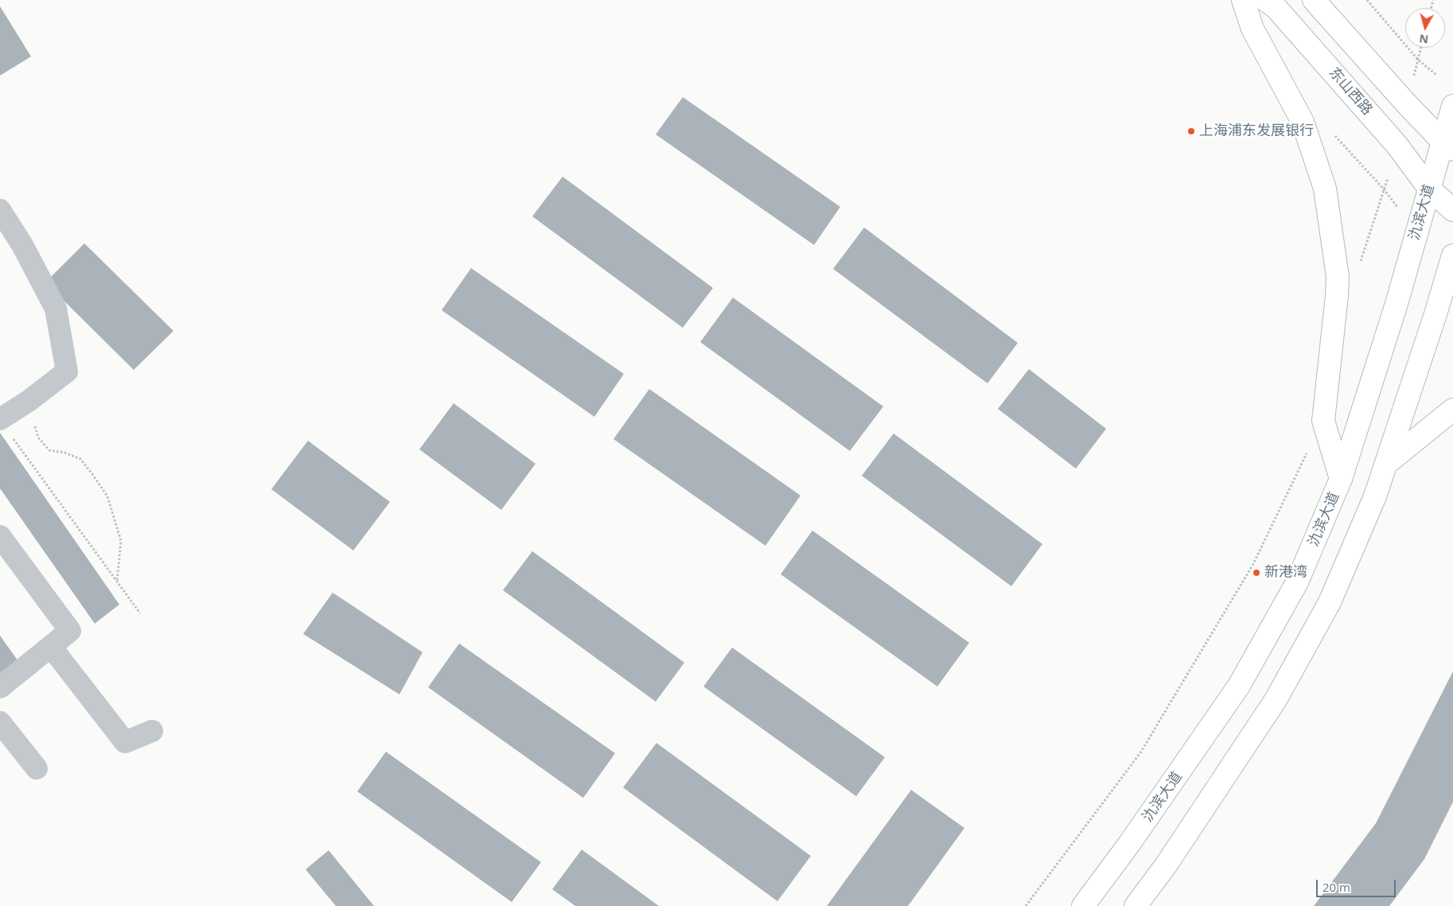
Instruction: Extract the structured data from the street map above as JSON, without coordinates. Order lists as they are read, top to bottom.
{
  "streets": {
    "main road": ["东山西路", "氿滨大道"]
  },
  "crossings": [
    ["东山西路", "氿滨大道"]
  ],
  "places": ["上海浦东发展银行", "新港湾"],
  "scale_bar": "20 m",
  "north": "bottom"
}
